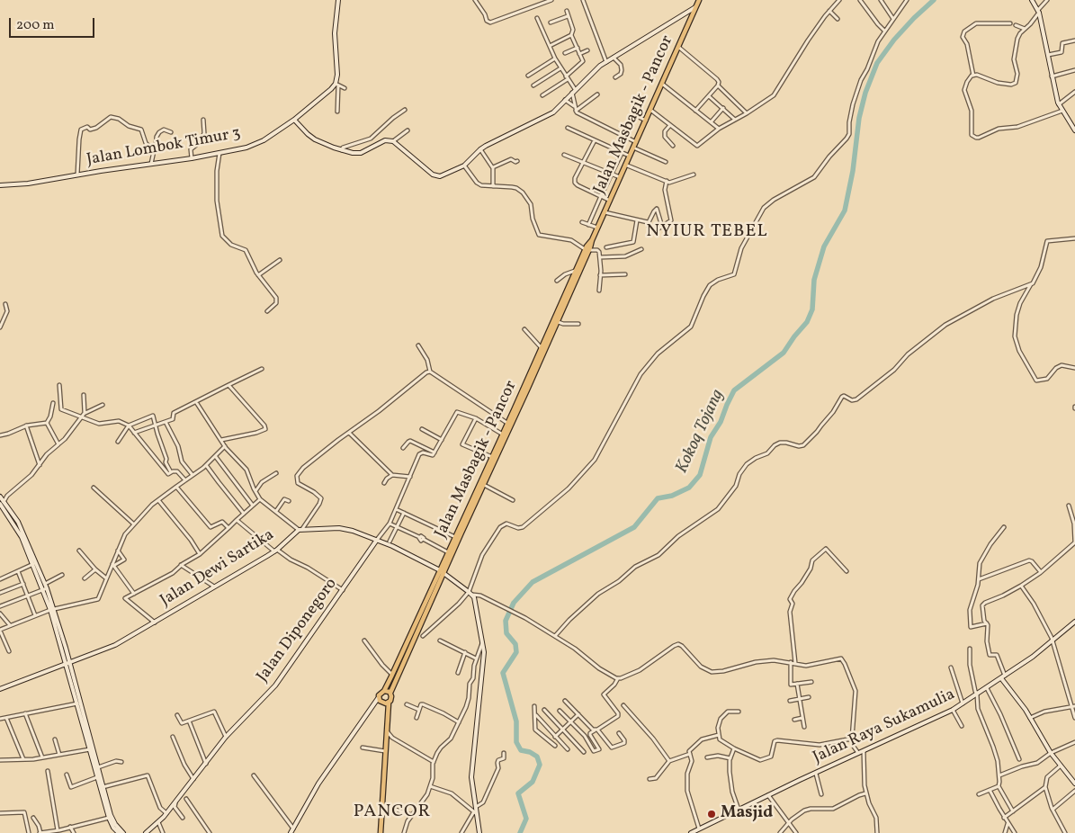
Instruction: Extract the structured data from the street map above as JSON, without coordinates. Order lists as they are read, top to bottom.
{
  "streets": {
    "main road": ["Jalan Masbagik - Pancor"],
    "street": [
      "Jalan Lombok Timur 3",
      "Jalan Dewi Sartika",
      "Jalan Diponegoro",
      "Jalan Raya Sukamulia"
    ]
  },
  "districts": ["NYIUR TEBEL", "PANCOR"],
  "water": ["Kokoq Tojang"],
  "places": ["Masjid"],
  "scale_bar": "200 m"
}
